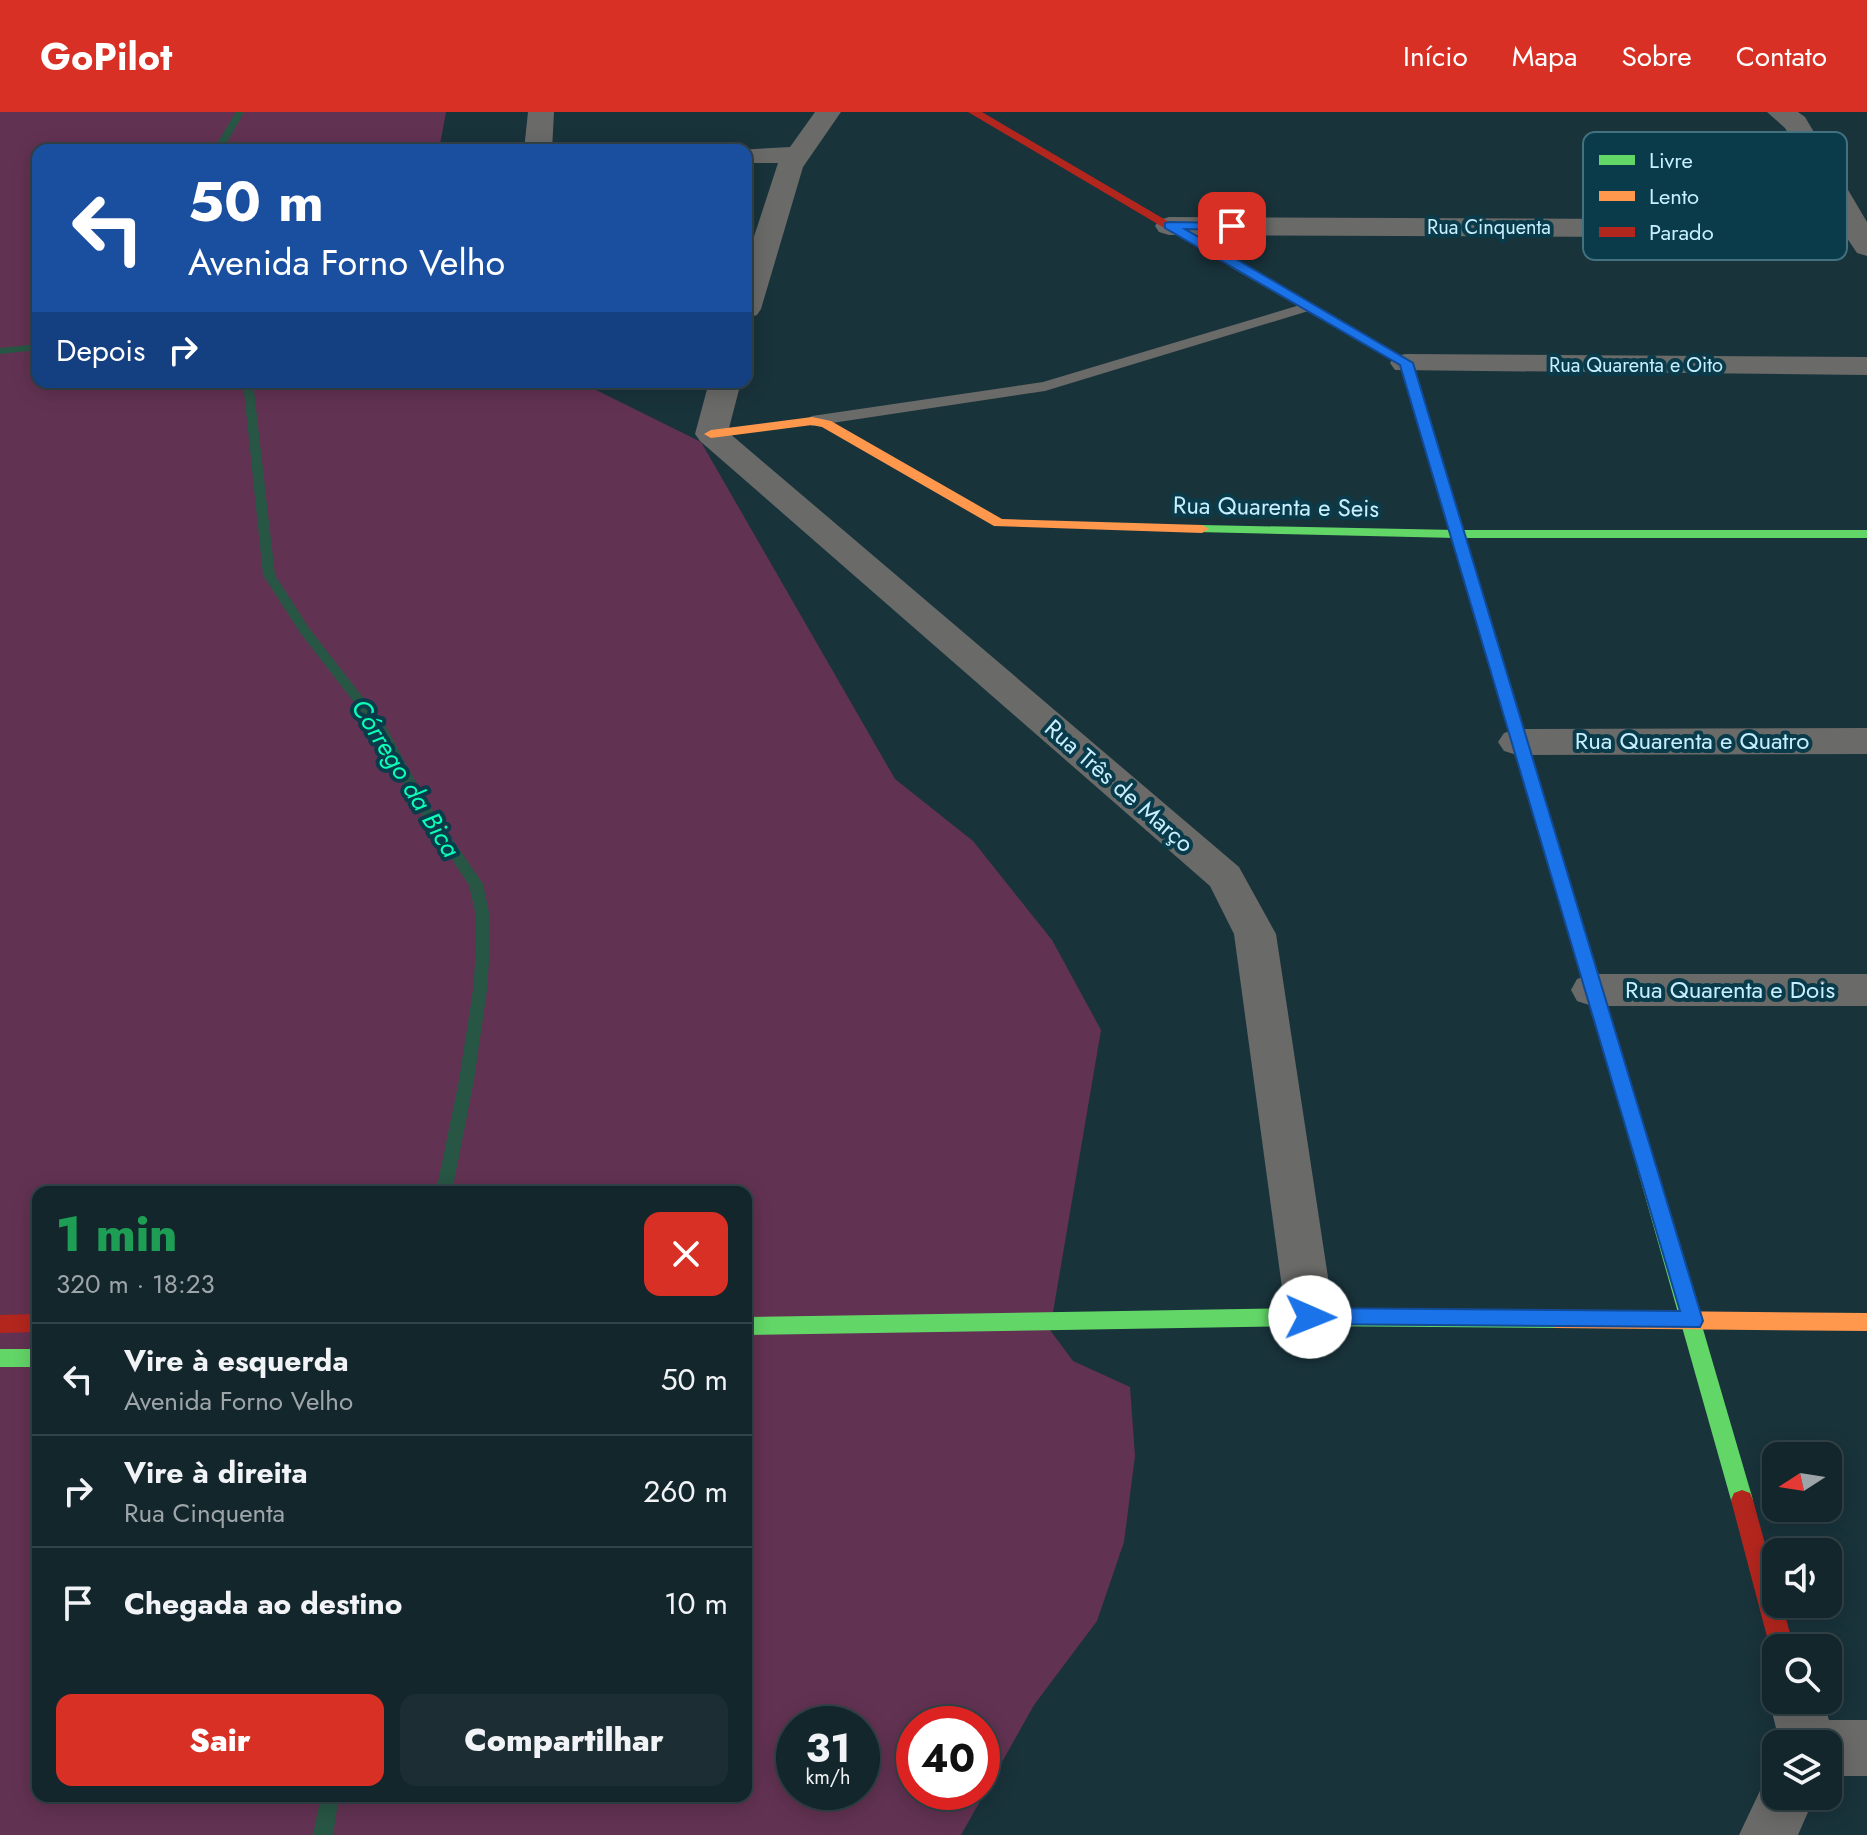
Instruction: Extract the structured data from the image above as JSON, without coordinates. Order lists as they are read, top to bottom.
{
  "streets": {
    "street": [
      "Rua Cinquenta",
      "Rua Quarenta e Oito",
      "Rua Quarenta e Seis",
      "Rua Quarenta e Quatro",
      "Rua Três de Março",
      "Rua Quarenta e Dois"
    ]
  },
  "crossings": [
    ["Rua Quarenta e Seis", "Rua Três de Março"]
  ],
  "water": ["Córrego da Bica"],
  "legend": ["Livre", "Lento", "Parado"],
  "north": "left",
  "page": {
    "header": "GoPilot",
    "nav": [
      "Início",
      "Mapa",
      "Sobre",
      "Contato"
    ],
    "turn": ["50 m", "Avenida Forno Velho"],
    "then": "Depois",
    "heading": ["1 min", "320 m · 18:23"],
    "list": [
      {
        "name": "Vire à esquerda",
        "note": "Avenida Forno Velho",
        "value": "50 m"
      },
      {
        "name": "Vire à direita",
        "note": "Rua Cinquenta",
        "value": "260 m"
      },
      {
        "name": "Chegada ao destino",
        "value": "10 m"
      }
    ],
    "buttons": ["Sair", "Compartilhar"],
    "speed": "31 km/h",
    "limit": "40"
  }
}
